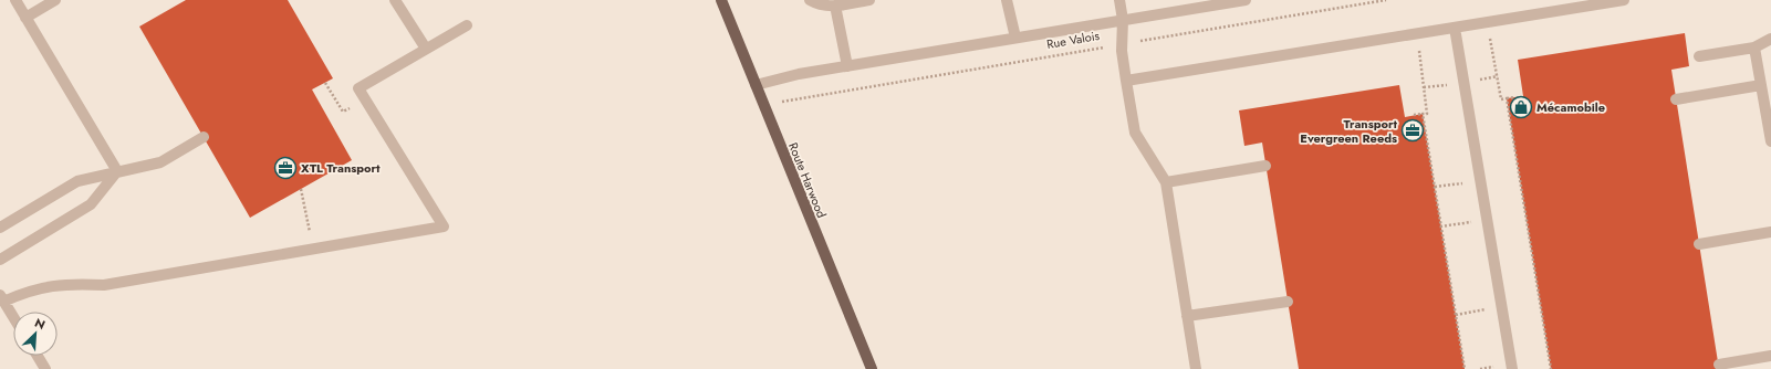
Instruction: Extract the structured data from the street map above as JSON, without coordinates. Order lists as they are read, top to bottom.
{
  "streets": {
    "main road": ["Route Harwood"],
    "street": ["Rue Valois"]
  },
  "crossings": [
    ["Rue Valois", "Route Harwood"]
  ],
  "places": {
    "shop": ["Mécamobile"],
    "office": ["Transport Evergreen Reeds", "XTL Transport"]
  },
  "north": "top right"
}
